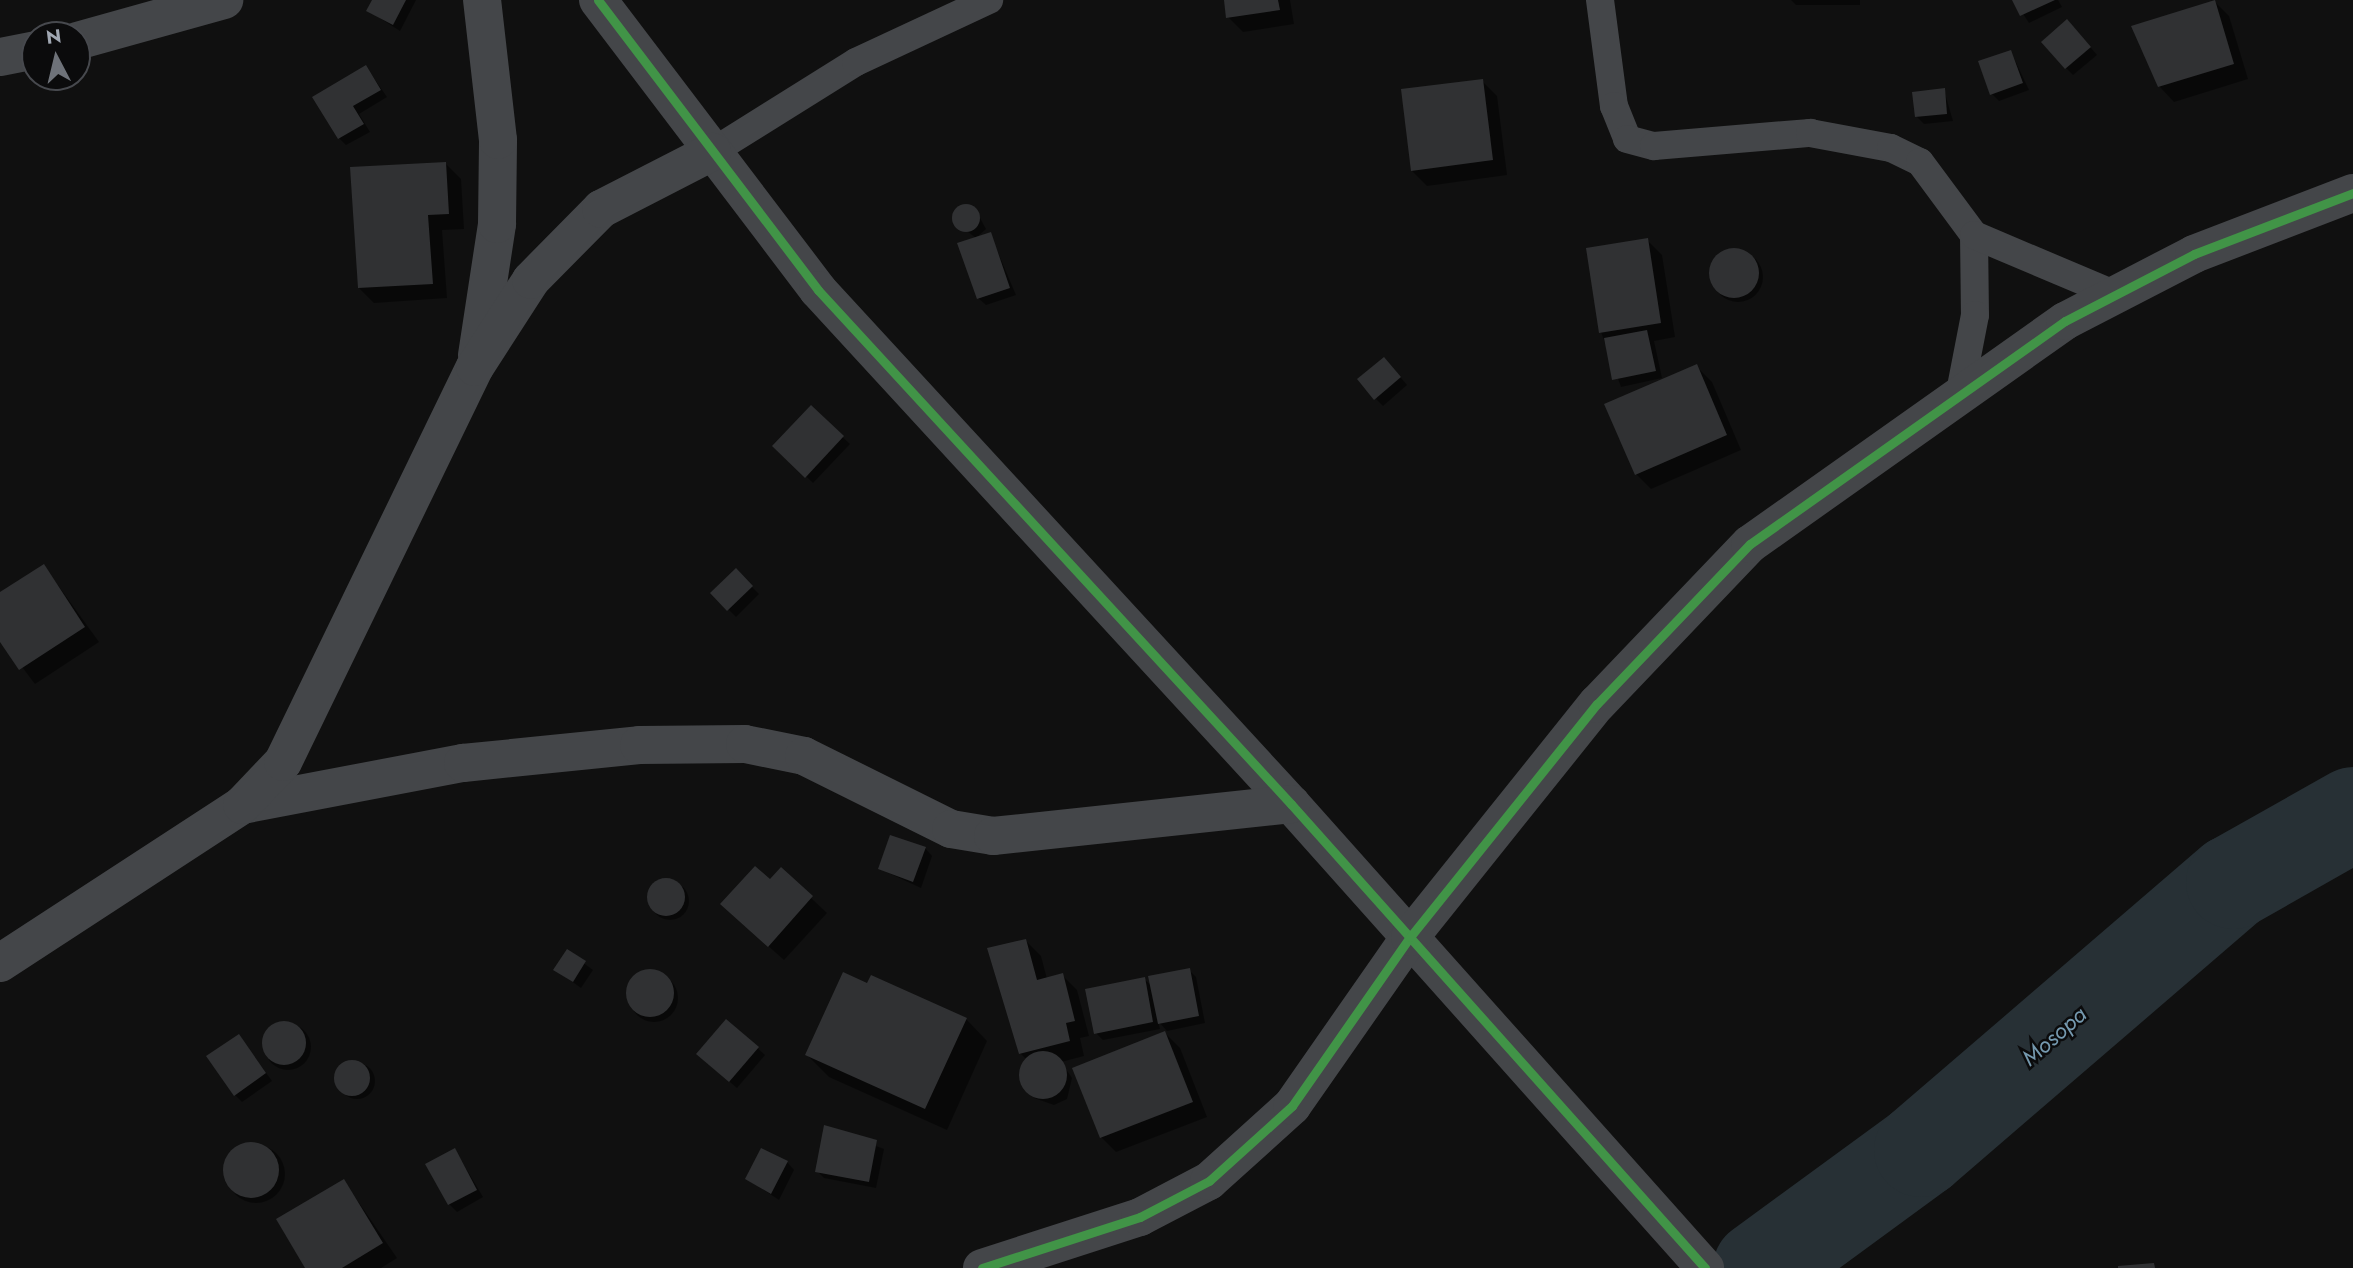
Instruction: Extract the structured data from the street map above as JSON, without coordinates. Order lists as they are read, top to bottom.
{
  "water": ["Mosopa"],
  "north": "top"
}
